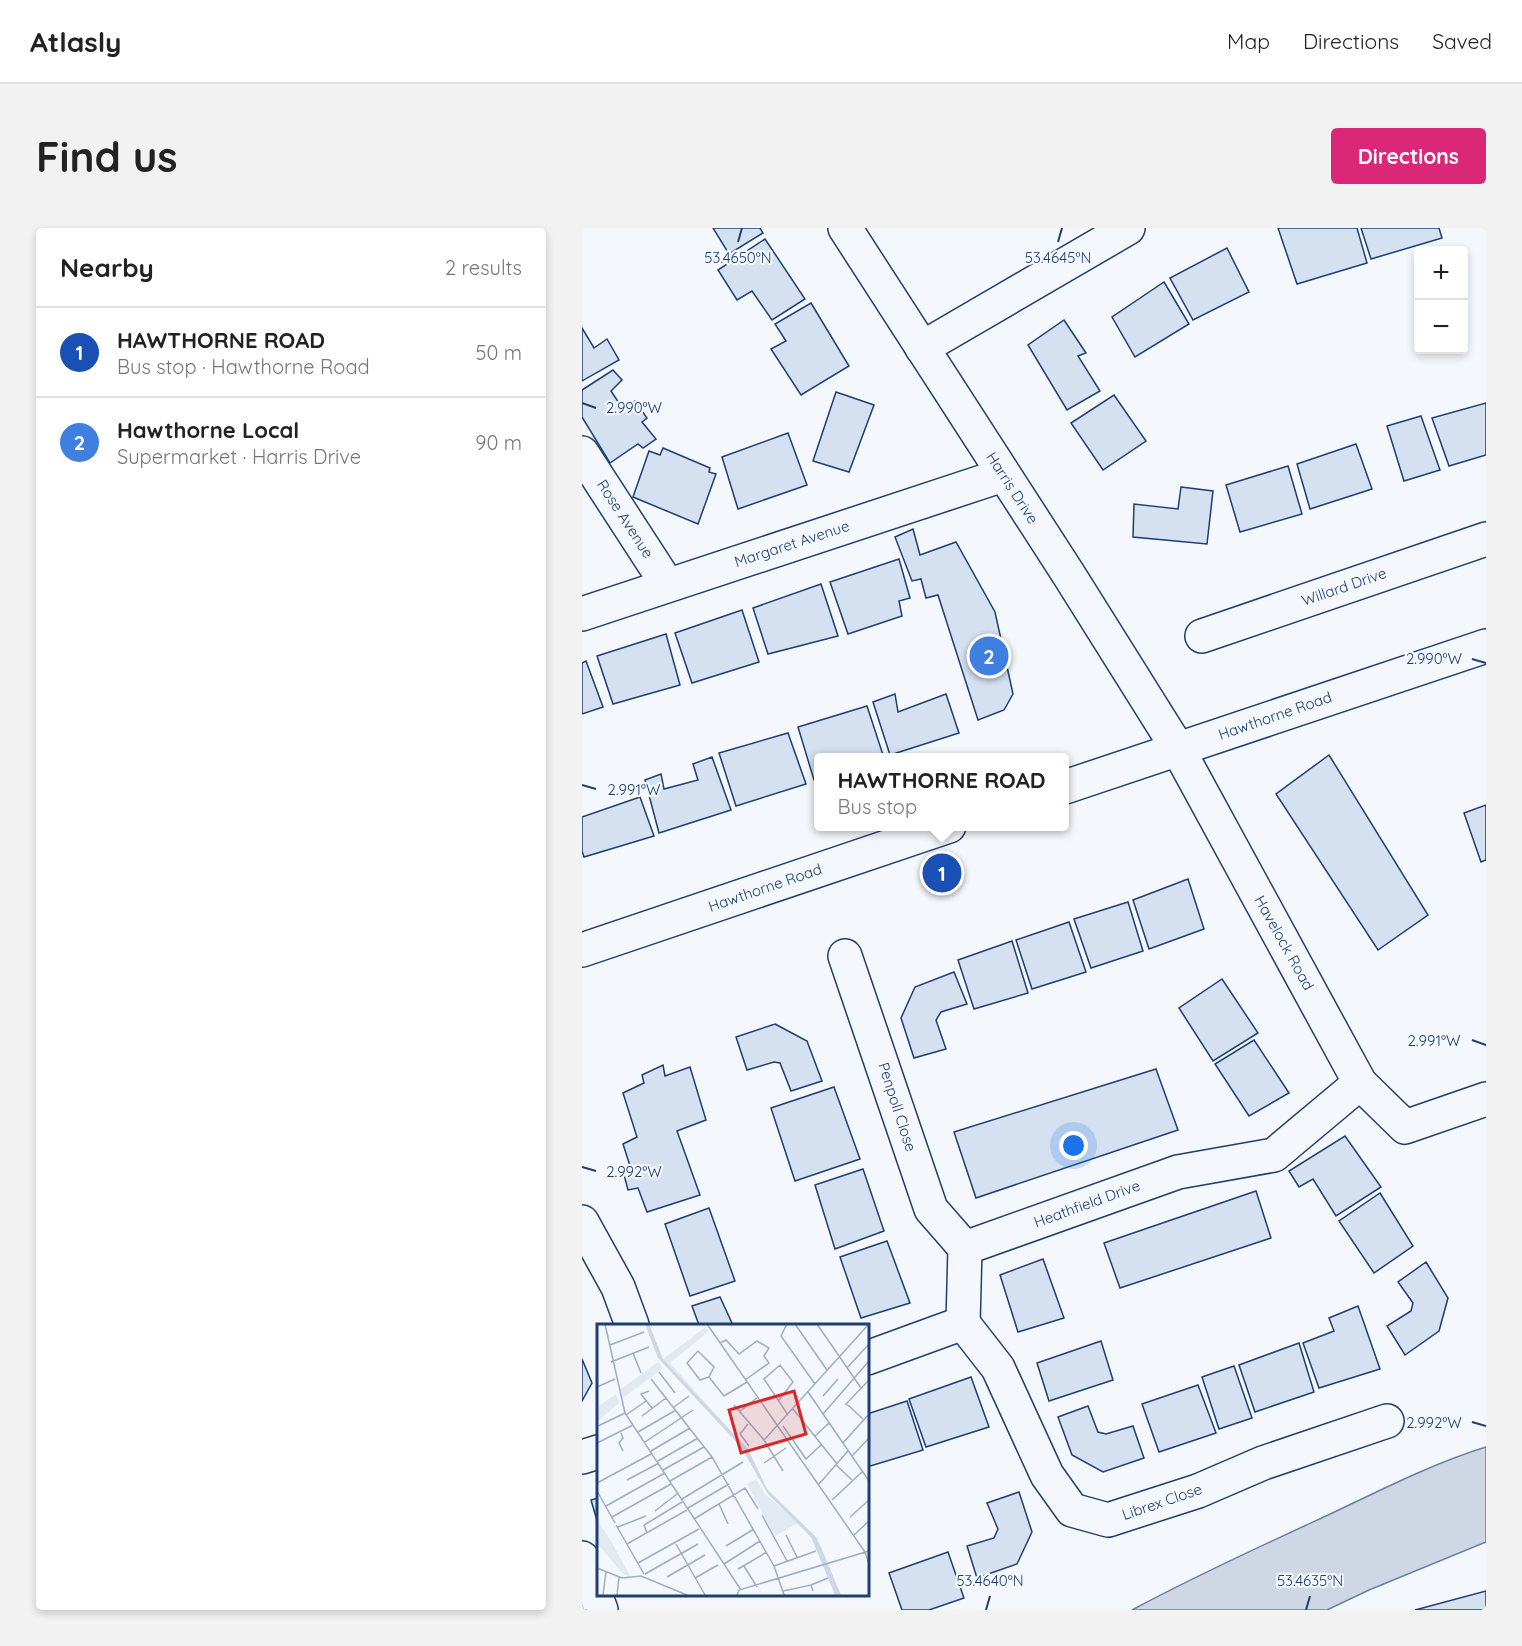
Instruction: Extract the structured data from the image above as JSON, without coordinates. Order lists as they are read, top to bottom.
{
  "streets": {
    "street": [
      "Harris Drive",
      "Rose Avenue",
      "Margaret Avenue",
      "Willard Drive",
      "Hawthorne Road",
      "Havelock Road",
      "Penpoll Close",
      "Heathfield Drive",
      "Librex Close"
    ]
  },
  "crossings": [
    ["Harris Drive", "Margaret Avenue"],
    ["Harris Drive", "Hawthorne Road"],
    ["Harris Drive", "Havelock Road"],
    ["Rose Avenue", "Margaret Avenue"],
    ["Hawthorne Road", "Havelock Road"],
    ["Havelock Road", "Heathfield Drive"],
    ["Penpoll Close", "Heathfield Drive"]
  ],
  "page": {
    "header": "Atlasly",
    "nav": ["Map", "Directions", "Saved"],
    "buttons": "Directions",
    "title": "Find us",
    "heading": ["Nearby", "2 results"],
    "map_buttons": ["+", "−"],
    "list": [
      {
        "mark": "1",
        "name": "HAWTHORNE ROAD",
        "note": "Bus stop · Hawthorne Road",
        "value": "50 m"
      },
      {
        "mark": "2",
        "name": "Hawthorne Local",
        "note": "Supermarket · Harris Drive",
        "value": "90 m"
      }
    ],
    "pins": ["2", "1"],
    "popup": ["HAWTHORNE ROAD", "Bus stop"]
  },
  "coordinates": [
    "53.4650°N",
    "53.4645°N",
    "2.990°W",
    "2.991°W",
    "2.992°W",
    "53.4640°N",
    "53.4635°N"
  ]
}
